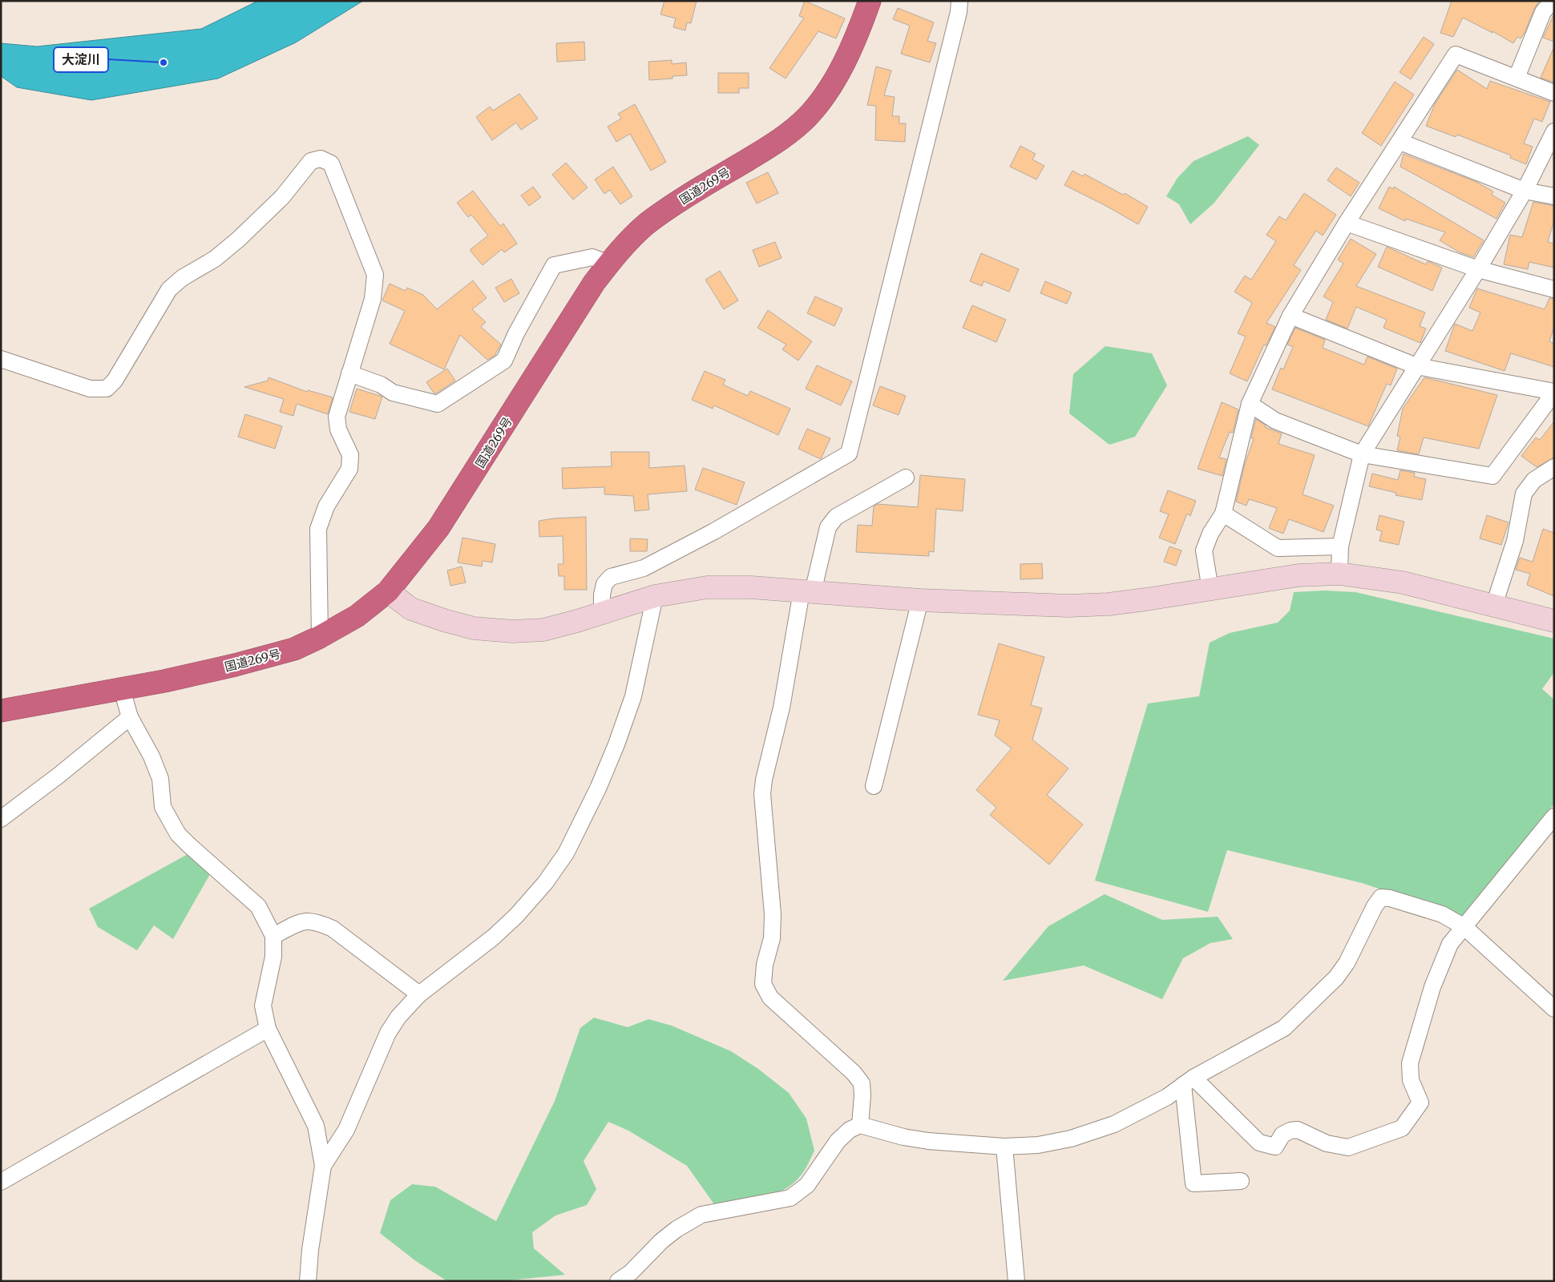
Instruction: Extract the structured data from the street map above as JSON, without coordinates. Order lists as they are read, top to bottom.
{
  "streets": {
    "highway": ["国道269号"]
  },
  "places": ["大淀川"]
}
